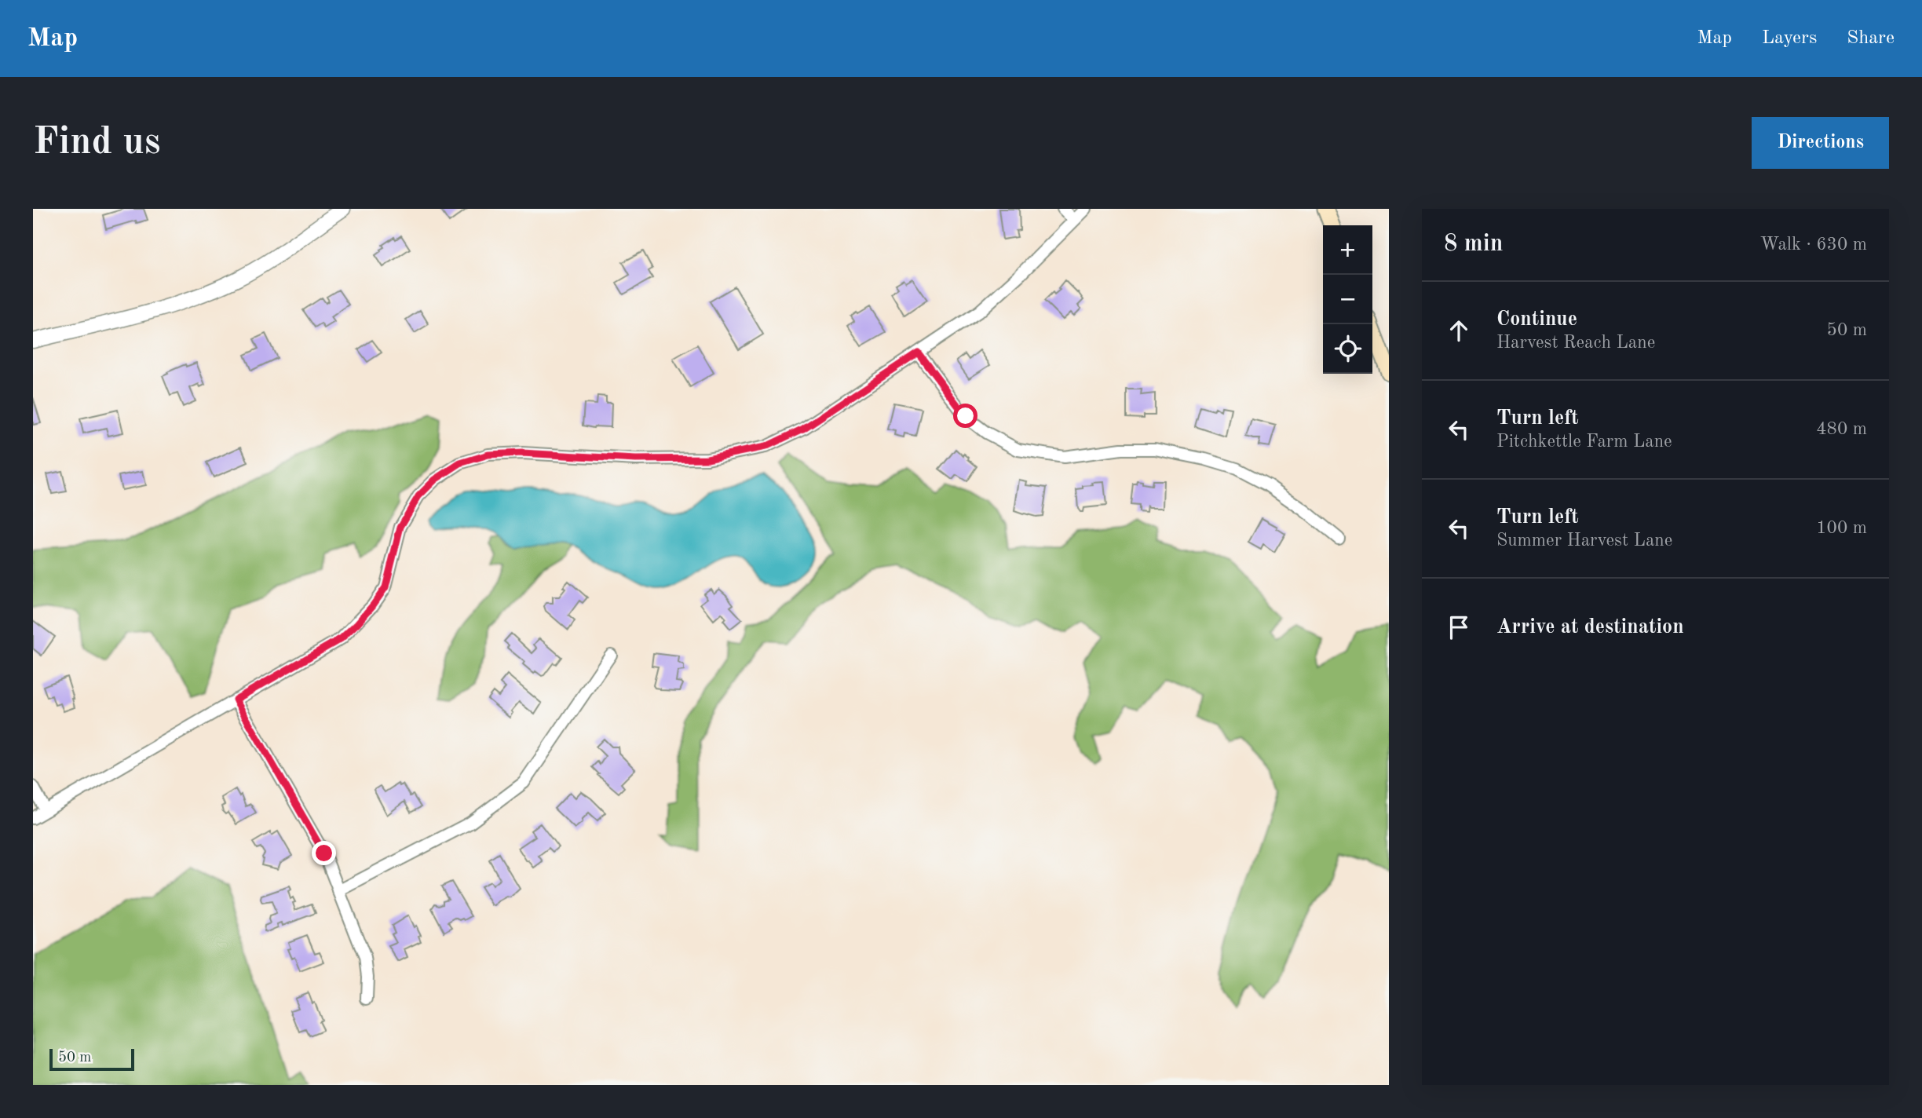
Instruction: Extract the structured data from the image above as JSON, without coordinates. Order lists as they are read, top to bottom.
{
  "scale_bar": "50 m",
  "page": {
    "header": "Map",
    "nav": ["Map", "Layers", "Share"],
    "buttons": "Directions",
    "title": "Find us",
    "heading": ["8 min", "Walk · 630 m"],
    "map_buttons": ["+", "−"],
    "list": [
      ["Continue", "Harvest Reach Lane", "50 m"],
      ["Turn left", "Pitchkettle Farm Lane", "480 m"],
      ["Turn left", "Summer Harvest Lane", "100 m"],
      "Arrive at destination"
    ],
    "scale": "50 m"
  }
}
